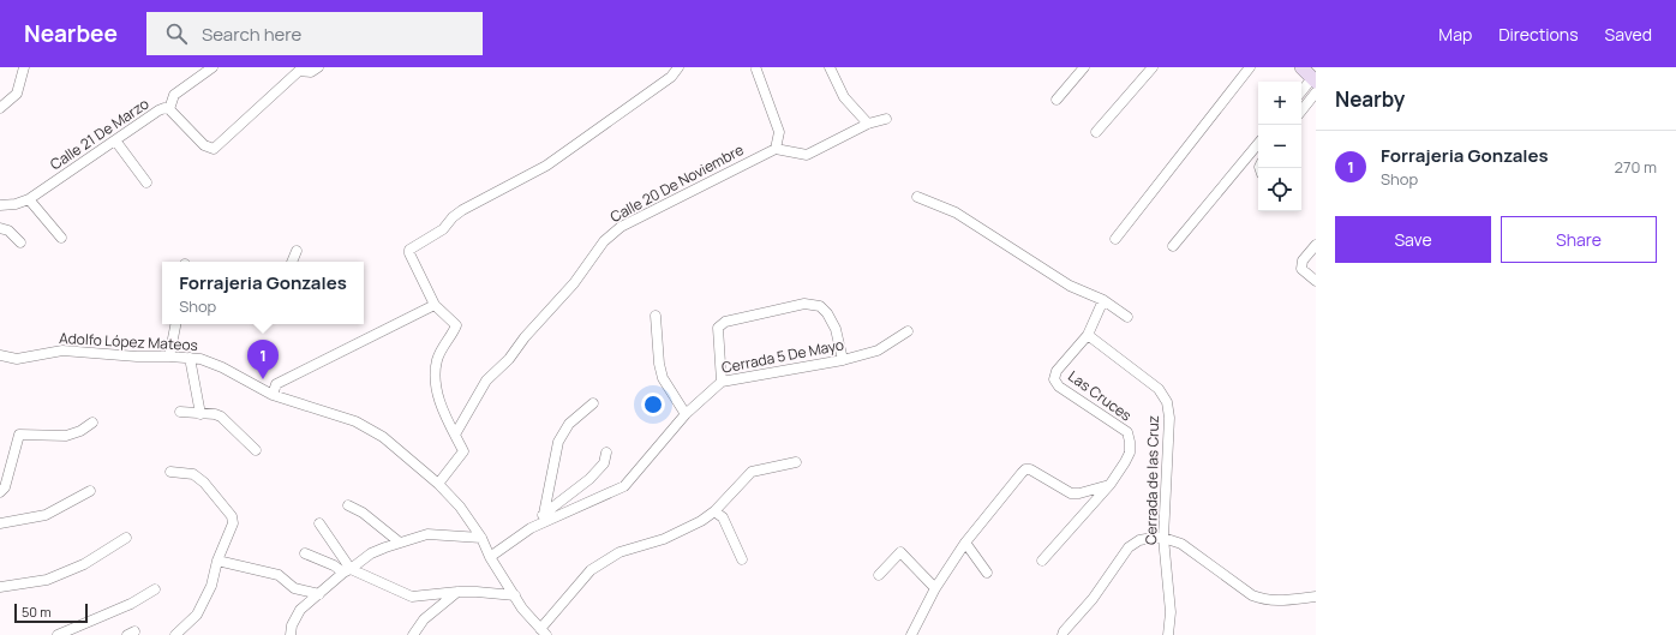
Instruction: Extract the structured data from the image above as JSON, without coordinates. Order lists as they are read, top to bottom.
{
  "streets": {
    "street": [
      "Calle 21 De Marzo",
      "Calle 20 De Noviembre",
      "Adolfo López Mateos",
      "Cerrada 5 De Mayo",
      "Las Cruces",
      "Cerrada de las Cruz"
    ]
  },
  "crossings": [
    ["Adolfo López Mateos", "Cerrada 5 De Mayo"],
    ["Las Cruces", "Cerrada de las Cruz"]
  ],
  "scale_bar": "50 m",
  "page": {
    "header": "Nearbee",
    "search": "Search here",
    "nav": ["Map", "Directions", "Saved"],
    "heading": "Nearby",
    "map_buttons": ["+", "−"],
    "list": [
      {
        "mark": "1",
        "name": "Forrajeria Gonzales",
        "note": "Shop",
        "value": "270 m"
      }
    ],
    "buttons": ["Save", "Share"],
    "popup": ["Forrajeria Gonzales", "Shop"],
    "pins": "1",
    "scale": "50 m"
  }
}
